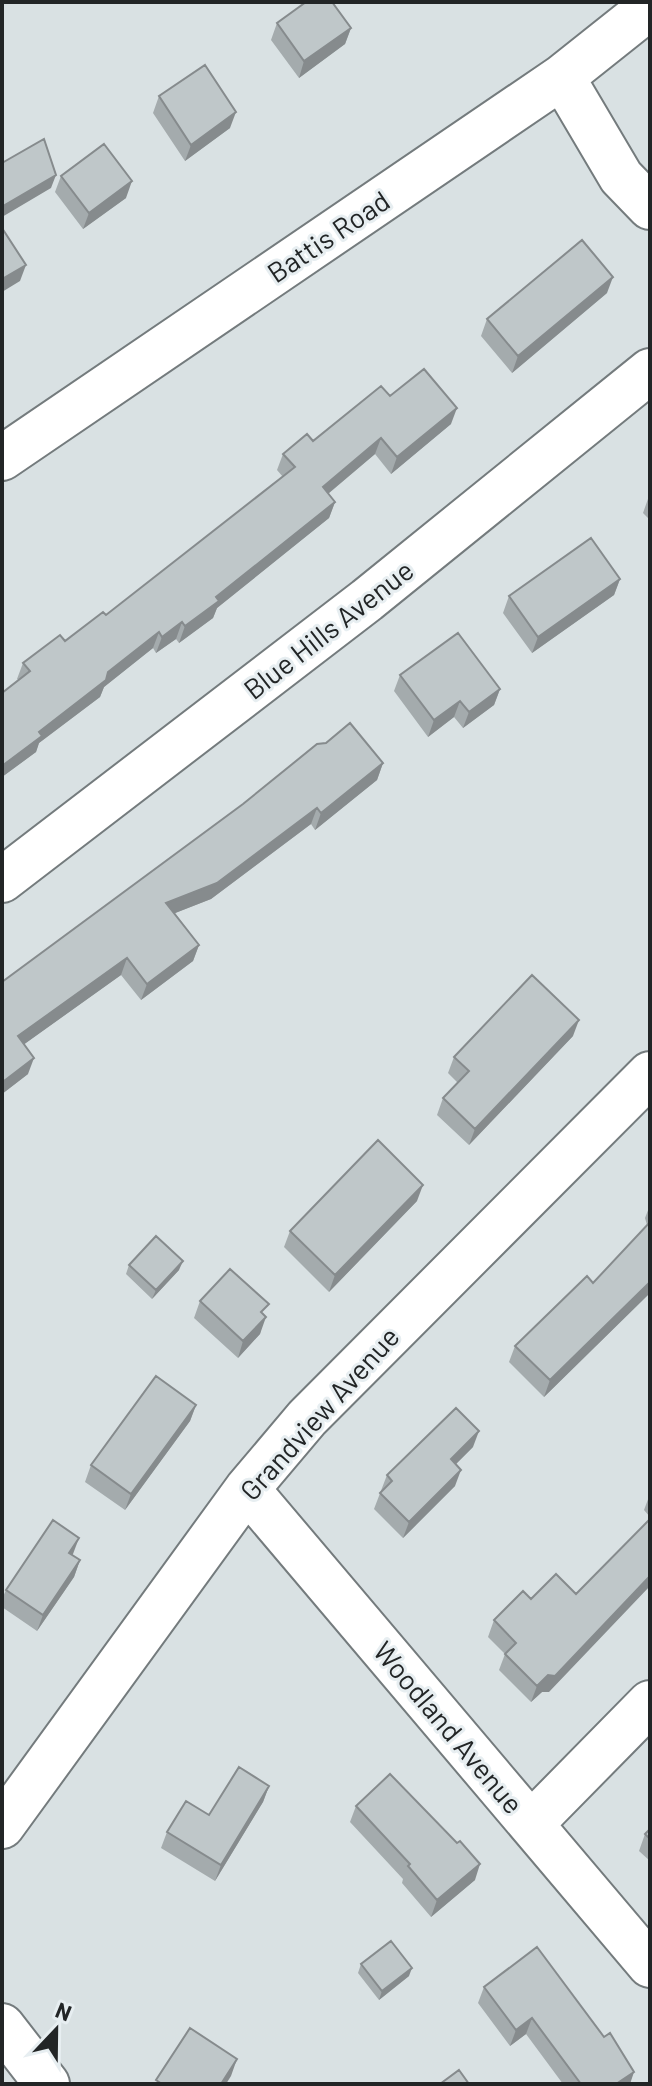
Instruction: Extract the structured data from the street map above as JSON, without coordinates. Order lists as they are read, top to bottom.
{
  "streets": {
    "street": [
      "Battis Road",
      "Blue Hills Avenue",
      "Grandview Avenue",
      "Woodland Avenue"
    ]
  },
  "crossings": [
    ["Grandview Avenue", "Woodland Avenue"]
  ],
  "north": "top"
}
